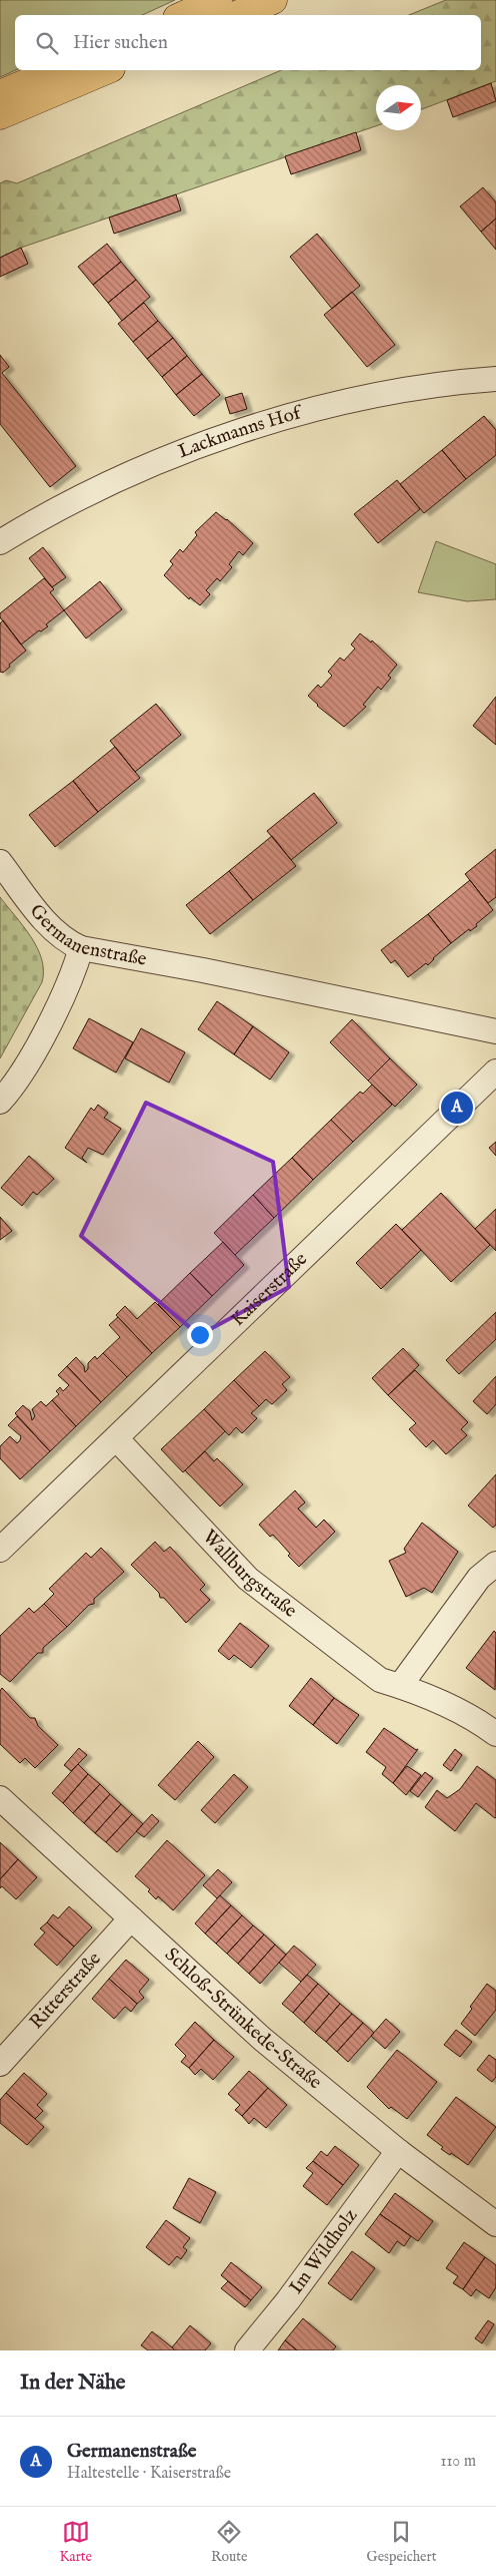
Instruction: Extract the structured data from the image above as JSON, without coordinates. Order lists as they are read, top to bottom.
{
  "streets": {
    "street": [
      "Lackmanns Hof",
      "Germanenstraße",
      "Kaiserstraße",
      "Wallburgstraße",
      "Ritterstraße",
      "Schloß-Strünkede-Straße",
      "Im Wildholz"
    ]
  },
  "crossings": [
    ["Kaiserstraße", "Wallburgstraße"],
    ["Ritterstraße", "Schloß-Strünkede-Straße"],
    ["Schloß-Strünkede-Straße", "Im Wildholz"]
  ],
  "north": "right",
  "page": {
    "search": "Hier suchen",
    "pins": "A",
    "heading": "In der Nähe",
    "list": [
      {
        "mark": "A",
        "name": "Germanenstraße",
        "note": "Haltestelle · Kaiserstraße",
        "value": "110 m"
      }
    ],
    "nav": ["Karte", "Route", "Gespeichert"]
  }
}
